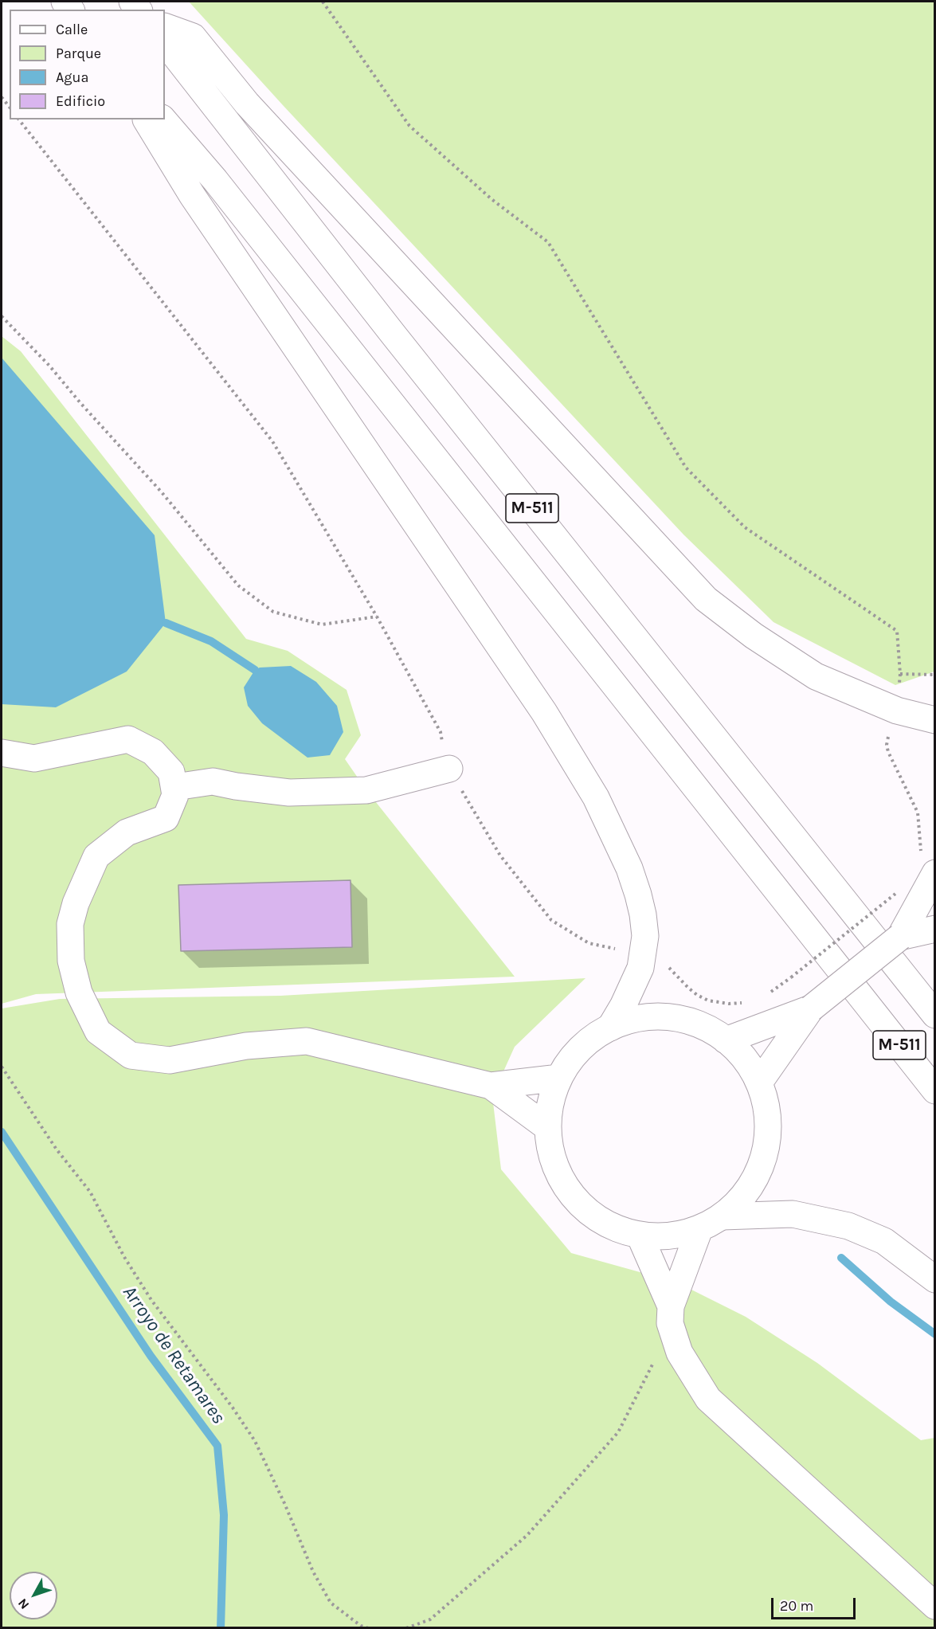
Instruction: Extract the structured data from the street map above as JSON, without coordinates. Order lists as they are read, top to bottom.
{
  "streets": {
    "main road": ["M-511"]
  },
  "water": ["Arroyo de Retamares"],
  "legend": [
    "Calle",
    "Parque",
    "Agua",
    "Edificio"
  ],
  "scale_bar": "20 m",
  "north": "bottom left"
}
